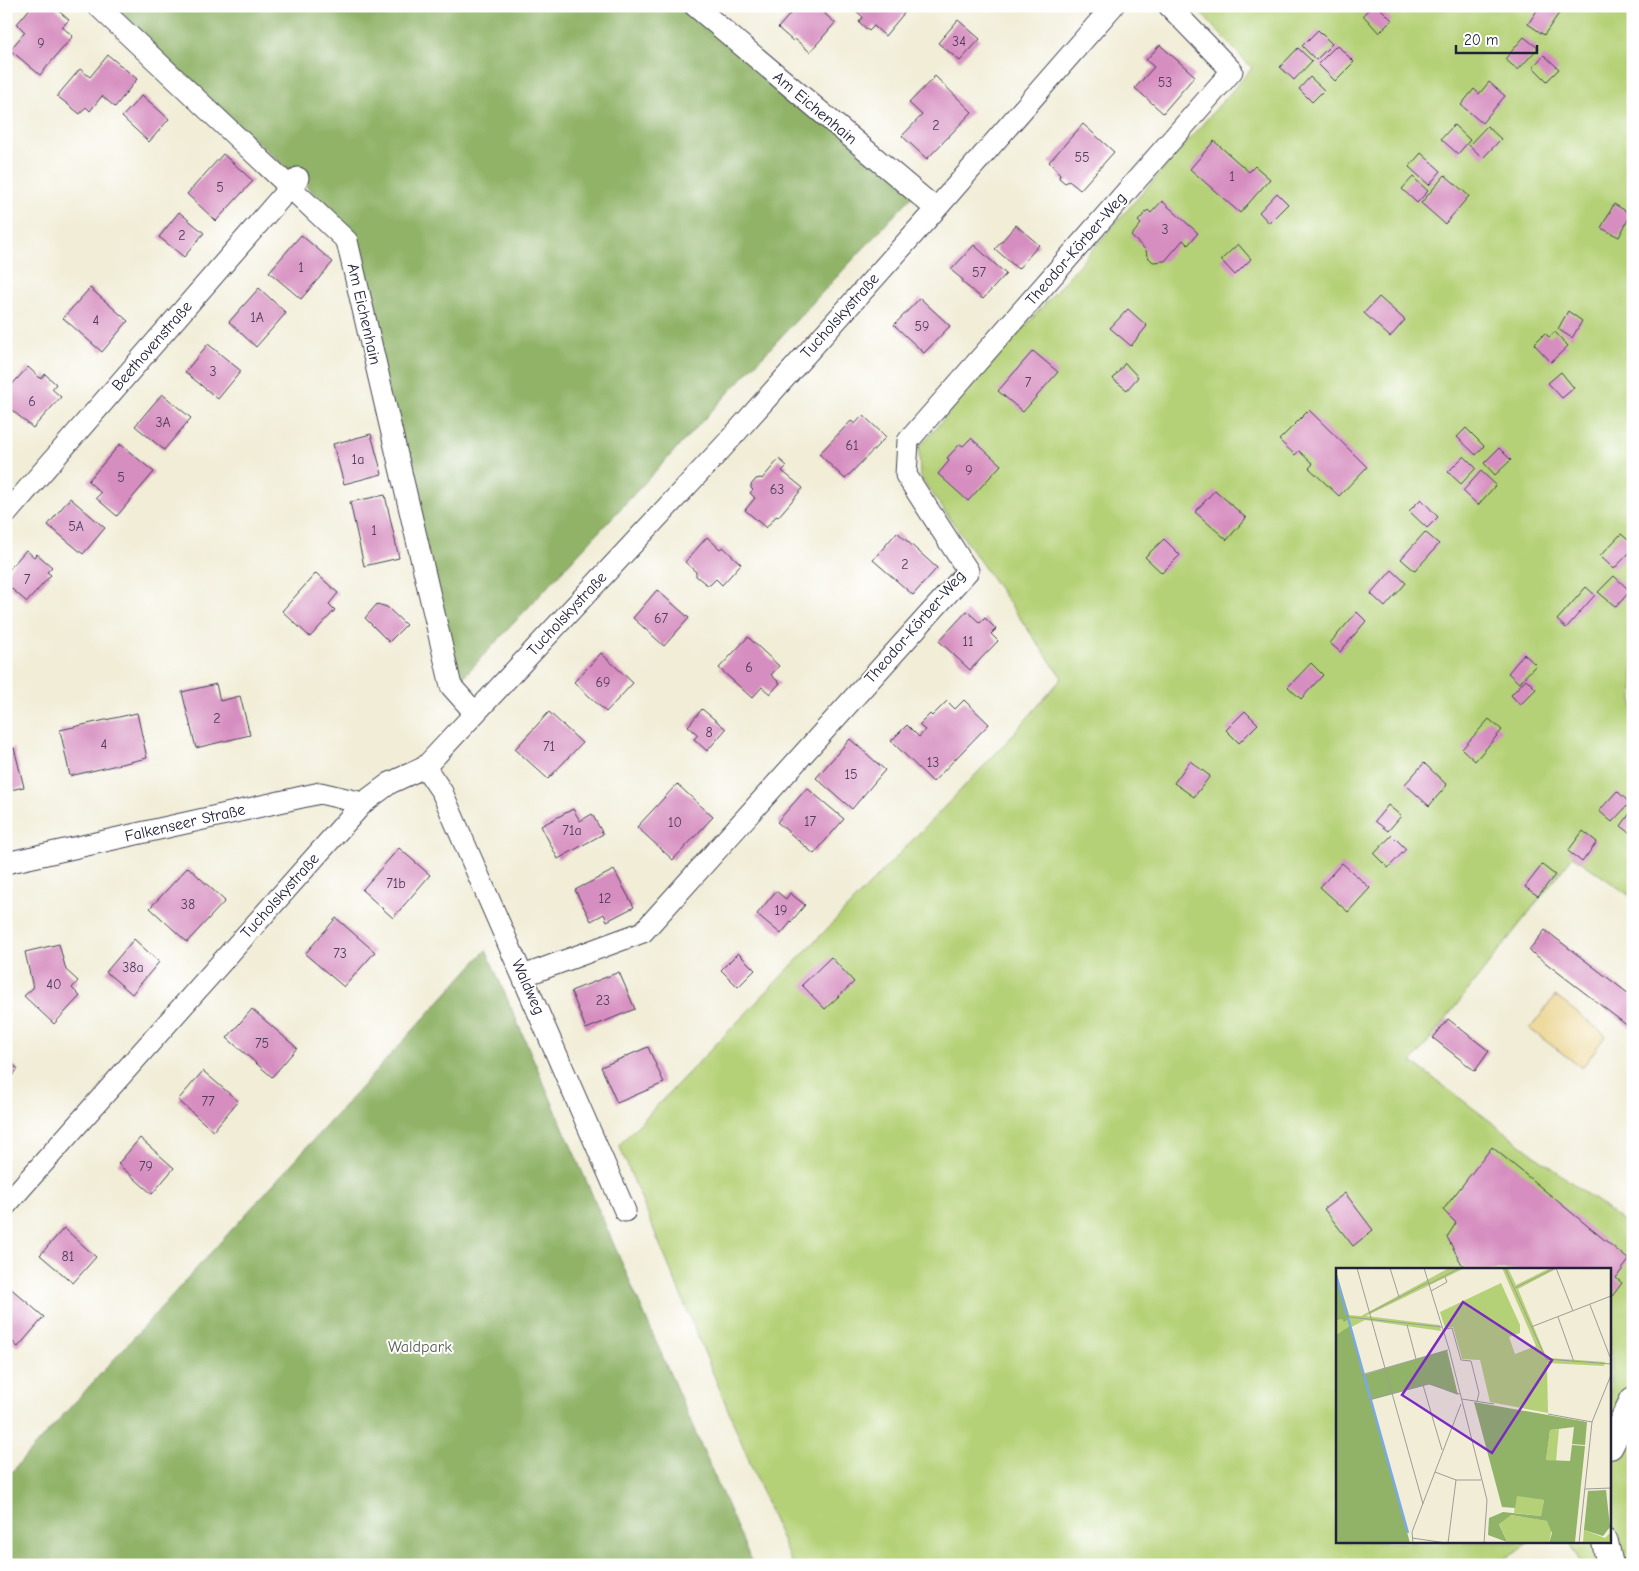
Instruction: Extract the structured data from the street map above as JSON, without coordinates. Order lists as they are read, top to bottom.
{
  "streets": {
    "street": [
      "Am Eichenhain",
      "Theodor-Körber-Weg",
      "Tucholskystraße",
      "Beethovenstraße",
      "Falkenseer Straße",
      "Waldweg"
    ]
  },
  "crossings": [
    ["Am Eichenhain", "Tucholskystraße"],
    ["Am Eichenhain", "Beethovenstraße"],
    ["Theodor-Körber-Weg", "Waldweg"],
    ["Tucholskystraße", "Falkenseer Straße"],
    ["Tucholskystraße", "Waldweg"]
  ],
  "parks": ["Waldpark"],
  "house_numbers": [
    "34",
    "9",
    "53",
    "2",
    "55",
    "1",
    "5",
    "3",
    "2",
    "1",
    "57",
    "1A",
    "4",
    "59",
    "3",
    "7",
    "6",
    "3A",
    "61",
    "1a",
    "9",
    "5",
    "63",
    "5A",
    "1",
    "2",
    "7",
    "67",
    "11",
    "6",
    "69",
    "2",
    "8",
    "4",
    "71",
    "13",
    "15",
    "17",
    "10",
    "71a",
    "71b",
    "12",
    "38",
    "19",
    "73",
    "38a",
    "40",
    "23",
    "75",
    "77",
    "79",
    "81"
  ],
  "scale_bar": "20 m"
}
